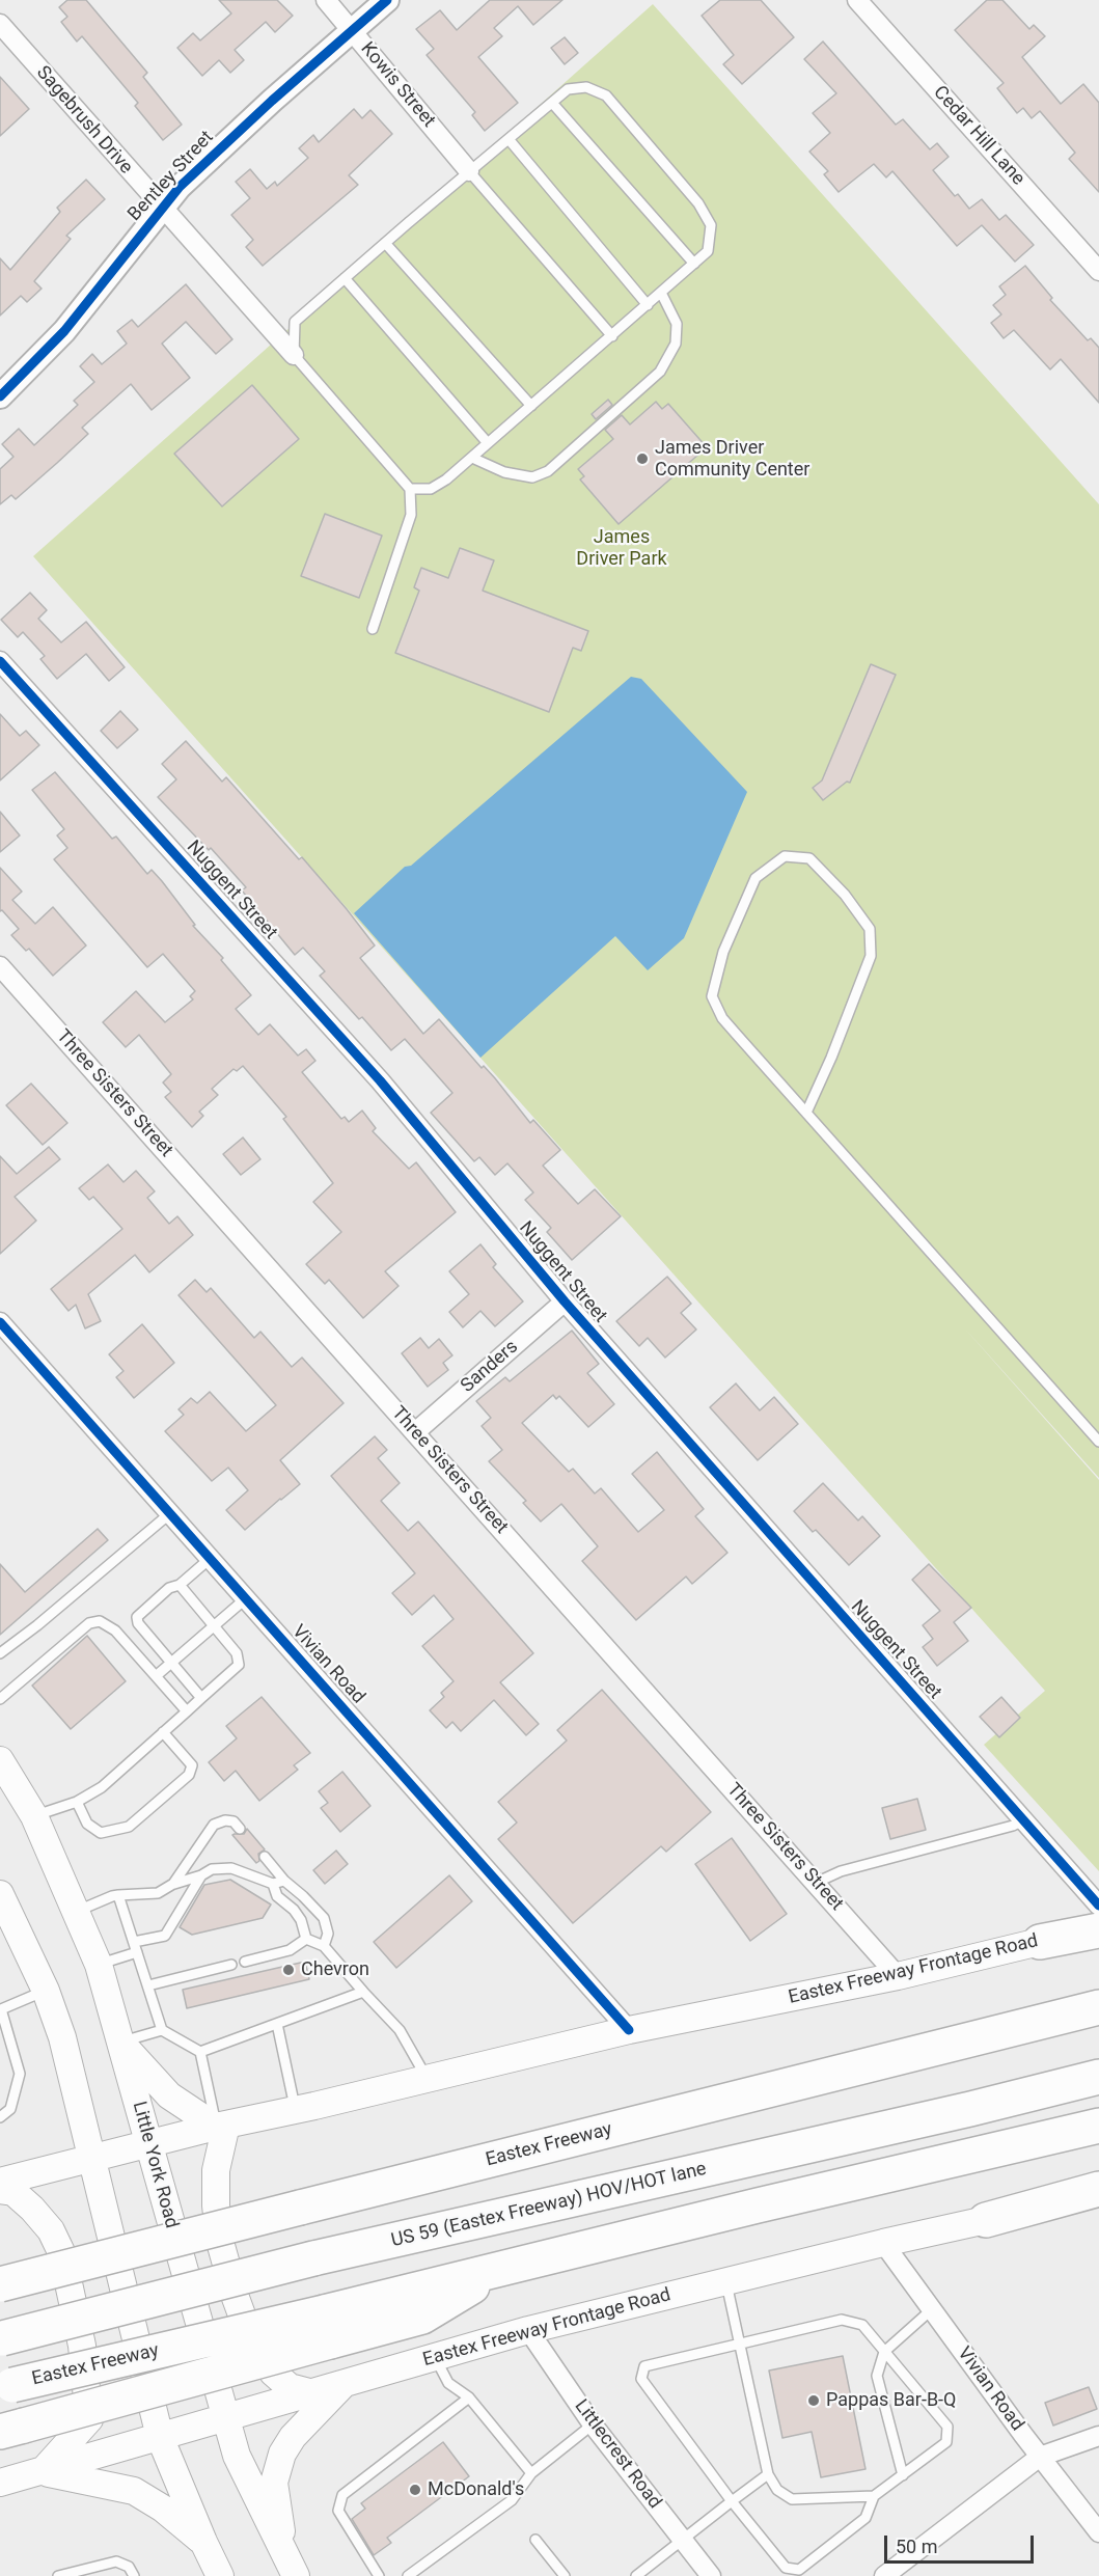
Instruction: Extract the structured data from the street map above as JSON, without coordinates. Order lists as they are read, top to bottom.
{
  "streets": {
    "highway": ["Eastex Freeway", "US 59 (Eastex Freeway) HOV/HOT lane"],
    "main road": ["Eastex Freeway Frontage Road", "Little York Road"],
    "street": [
      "Kowis Street",
      "Sagebrush Drive",
      "Cedar Hill Lane",
      "Bentley Street",
      "Nuggent Street",
      "Three Sisters Street",
      "Sanders",
      "Vivian Road",
      "Littlecrest Road"
    ]
  },
  "crossings": [
    ["Kowis Street", "Bentley Street"],
    ["Sagebrush Drive", "Bentley Street"],
    ["Nuggent Street", "Sanders"],
    ["Three Sisters Street", "Sanders"],
    ["Three Sisters Street", "Eastex Freeway Frontage Road"],
    ["Vivian Road", "Eastex Freeway Frontage Road"],
    ["Eastex Freeway Frontage Road", "Little York Road"],
    ["Eastex Freeway Frontage Road", "Littlecrest Road"]
  ],
  "parks": ["James Driver Park"],
  "places": [
    "James Driver Community Center",
    "Chevron",
    "Pappas Bar-B-Q",
    "McDonald's"
  ],
  "scale_bar": "50 m"
}
